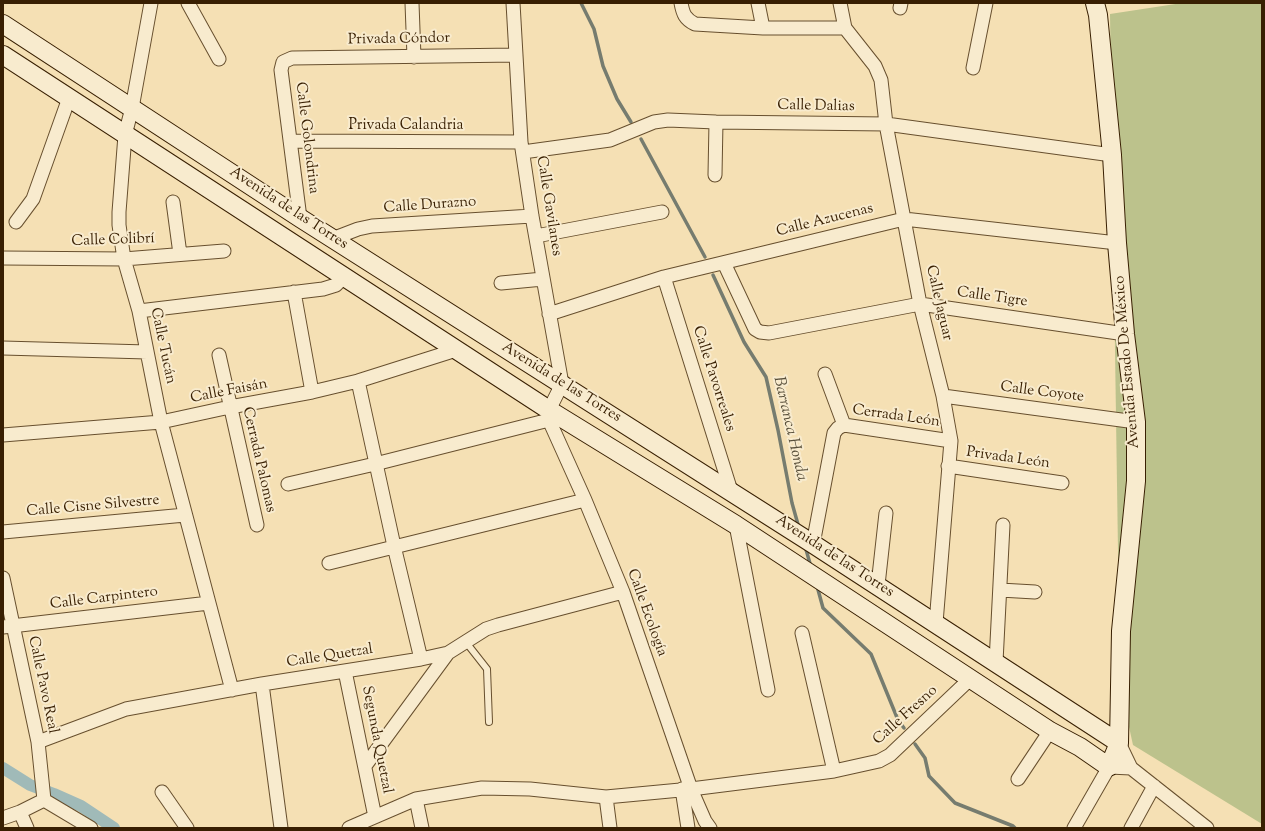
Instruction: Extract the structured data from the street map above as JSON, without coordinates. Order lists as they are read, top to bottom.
{
  "streets": {
    "main road": ["Avenida de las Torres", "Avenida Estado De México"],
    "street": [
      "Privada Cóndor",
      "Calle Dalias",
      "Privada Calandria",
      "Calle Golondrina",
      "Calle Durazno",
      "Calle Gavilanes",
      "Calle Azucenas",
      "Calle Colibrí",
      "Calle Tigre",
      "Calle Jaguar",
      "Calle Tucán",
      "Calle Pavorreales",
      "Calle Faisán",
      "Calle Coyote",
      "Cerrada León",
      "Privada León",
      "Cerrada Palomas",
      "Calle Cisne Silvestre",
      "Calle Carpintero",
      "Calle Ecología",
      "Calle Quetzal",
      "Calle Pavo Real",
      "Calle Fresno",
      "Segunda Quetzal"
    ]
  },
  "crossings": [
    ["Privada Cóndor", "Calle Golondrina"],
    ["Privada Cóndor", "Calle Gavilanes"],
    ["Calle Dalias", "Privada Calandria"],
    ["Calle Dalias", "Calle Gavilanes"],
    ["Calle Dalias", "Calle Jaguar"],
    ["Calle Dalias", "Avenida Estado De México"],
    ["Privada Calandria", "Calle Golondrina"],
    ["Privada Calandria", "Calle Gavilanes"],
    ["Calle Golondrina", "Avenida de las Torres"],
    ["Calle Durazno", "Calle Gavilanes"],
    ["Calle Durazno", "Avenida de las Torres"],
    ["Calle Gavilanes", "Avenida de las Torres"],
    ["Calle Gavilanes", "Calle Azucenas"],
    ["Avenida de las Torres", "Calle Jaguar"],
    ["Avenida de las Torres", "Calle Tucán"],
    ["Avenida de las Torres", "Avenida Estado De México"],
    ["Avenida de las Torres", "Calle Pavorreales"],
    ["Avenida de las Torres", "Calle Faisán"],
    ["Avenida de las Torres", "Calle Ecología"],
    ["Avenida de las Torres", "Calle Fresno"],
    ["Calle Azucenas", "Calle Tigre"],
    ["Calle Azucenas", "Calle Jaguar"],
    ["Calle Azucenas", "Avenida Estado De México"],
    ["Calle Azucenas", "Calle Pavorreales"],
    ["Calle Colibrí", "Calle Tucán"],
    ["Calle Tigre", "Calle Jaguar"],
    ["Calle Tigre", "Avenida Estado De México"],
    ["Calle Jaguar", "Calle Coyote"],
    ["Calle Jaguar", "Cerrada León"],
    ["Calle Jaguar", "Privada León"],
    ["Calle Tucán", "Calle Faisán"],
    ["Calle Tucán", "Calle Cisne Silvestre"],
    ["Calle Tucán", "Calle Carpintero"],
    ["Calle Tucán", "Calle Quetzal"],
    ["Avenida Estado De México", "Calle Coyote"],
    ["Calle Faisán", "Cerrada Palomas"],
    ["Calle Carpintero", "Calle Pavo Real"],
    ["Calle Ecología", "Calle Quetzal"],
    ["Calle Ecología", "Calle Fresno"],
    ["Calle Quetzal", "Calle Pavo Real"],
    ["Calle Quetzal", "Segunda Quetzal"],
    ["Calle Fresno", "Segunda Quetzal"]
  ],
  "water": ["Barranca Honda"]
}
